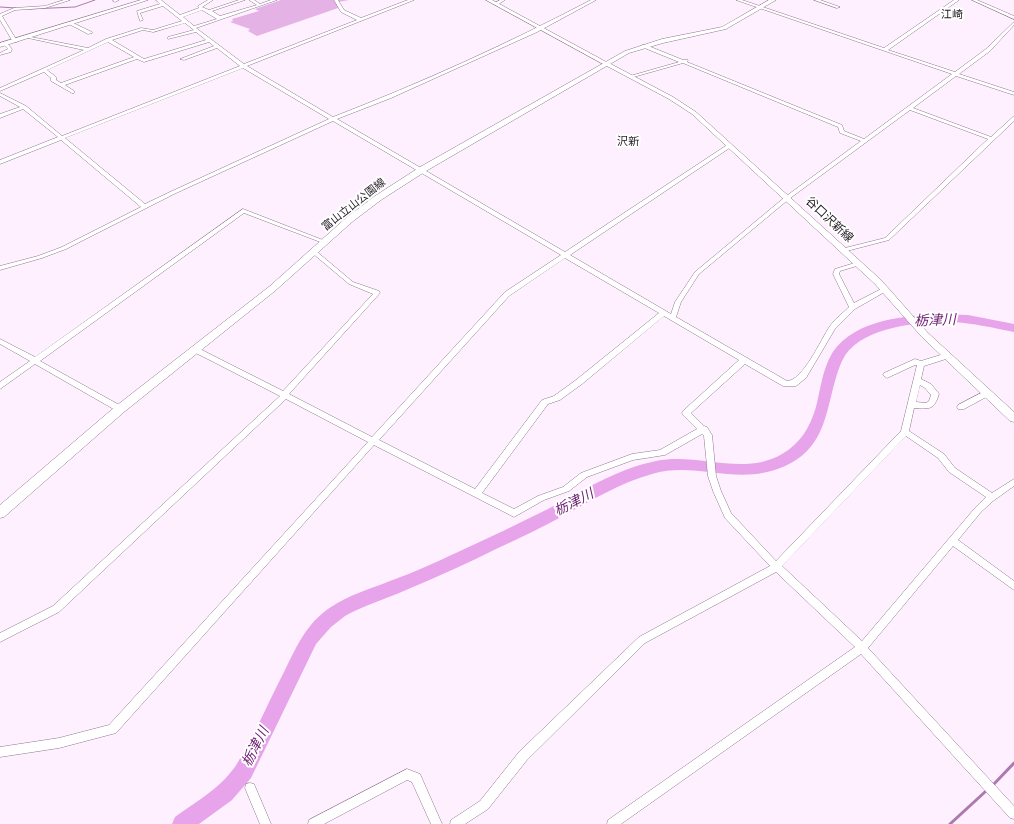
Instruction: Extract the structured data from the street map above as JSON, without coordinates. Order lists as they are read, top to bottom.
{
  "streets": {
    "main road": ["富山立山公園線", "谷口沢新線"]
  },
  "crossings": [
    ["富山立山公園線", "谷口沢新線"]
  ],
  "districts": ["江崎", "沢新"],
  "water": ["栃津川"]
}
